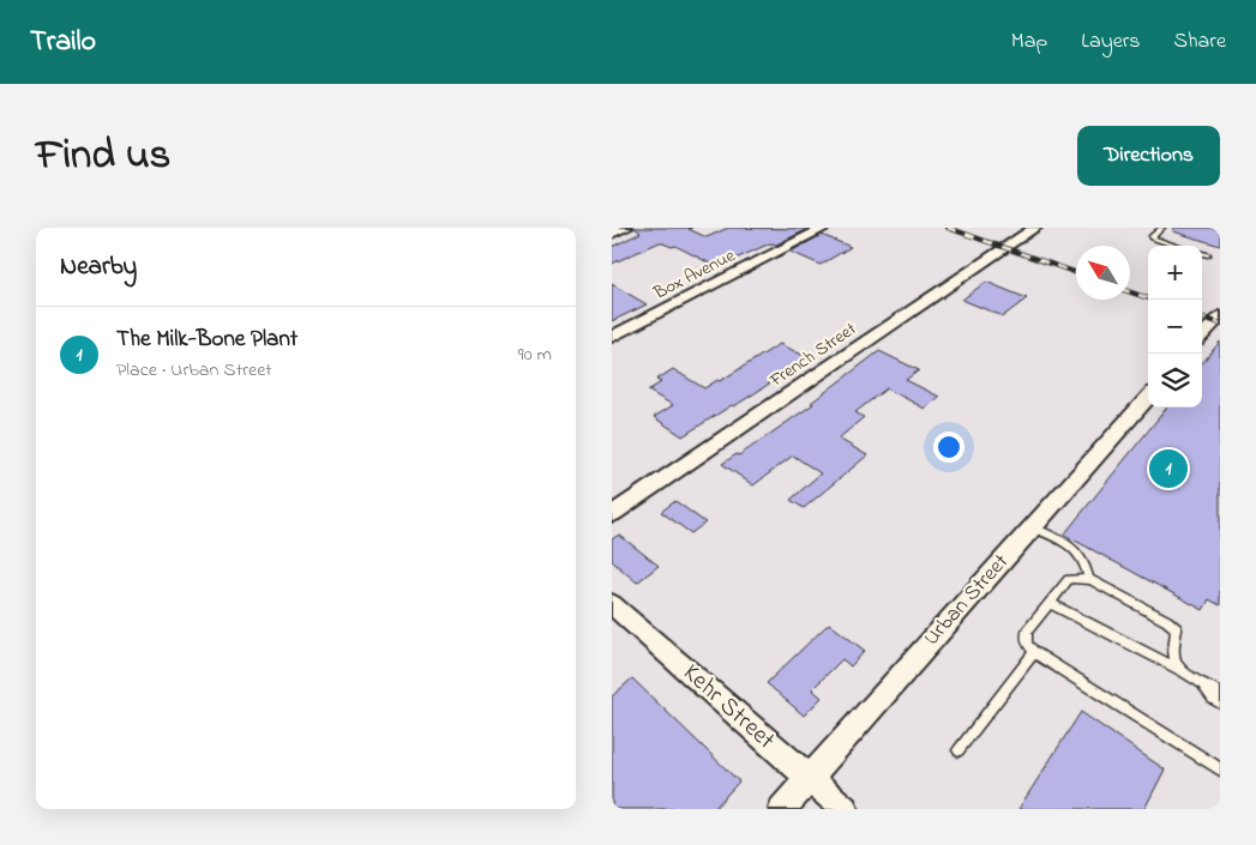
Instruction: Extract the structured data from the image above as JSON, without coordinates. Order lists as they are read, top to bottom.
{
  "streets": {
    "street": [
      "Box Avenue",
      "French Street",
      "Urban Street",
      "Kehr Street"
    ]
  },
  "crossings": [
    ["Urban Street", "Kehr Street"]
  ],
  "north": "top left",
  "page": {
    "header": "Trailo",
    "nav": ["Map", "Layers", "Share"],
    "title": "Find us",
    "buttons": "Directions",
    "heading": "Nearby",
    "map_buttons": ["+", "−"],
    "list": [
      {
        "mark": "1",
        "name": "The Milk-Bone Plant",
        "note": "Place · Urban Street",
        "value": "90 m"
      }
    ],
    "pins": "1"
  }
}
